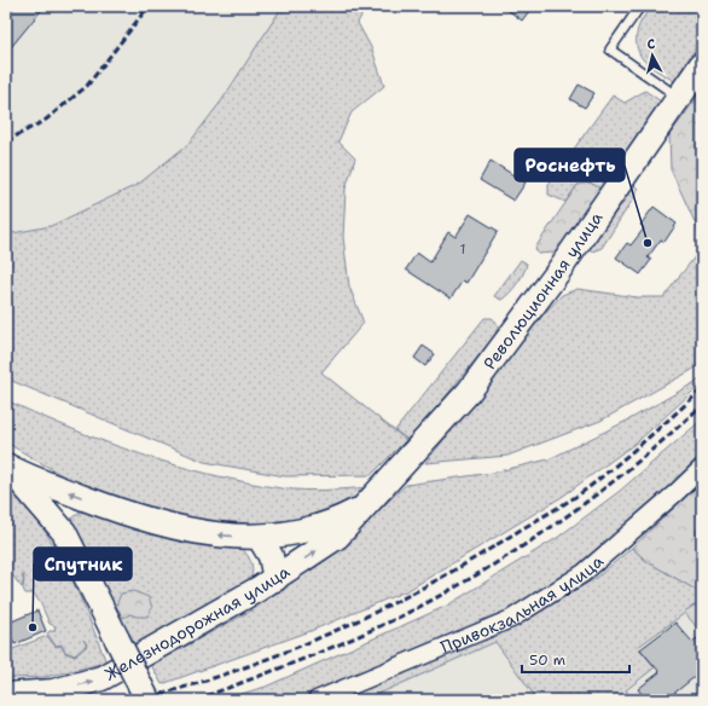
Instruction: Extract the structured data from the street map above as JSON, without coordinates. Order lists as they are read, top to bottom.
{
  "streets": {
    "street": ["Революционная улица", "Привокзальная улица", "Железнодорожная улица"]
  },
  "crossings": [
    ["Революционная улица", "Железнодорожная улица"]
  ],
  "one_way": ["Железнодорожная улица"],
  "places": ["Роснефть", "Спутник"],
  "house_numbers": ["1"],
  "scale_bar": "50 m",
  "north": "top"
}
